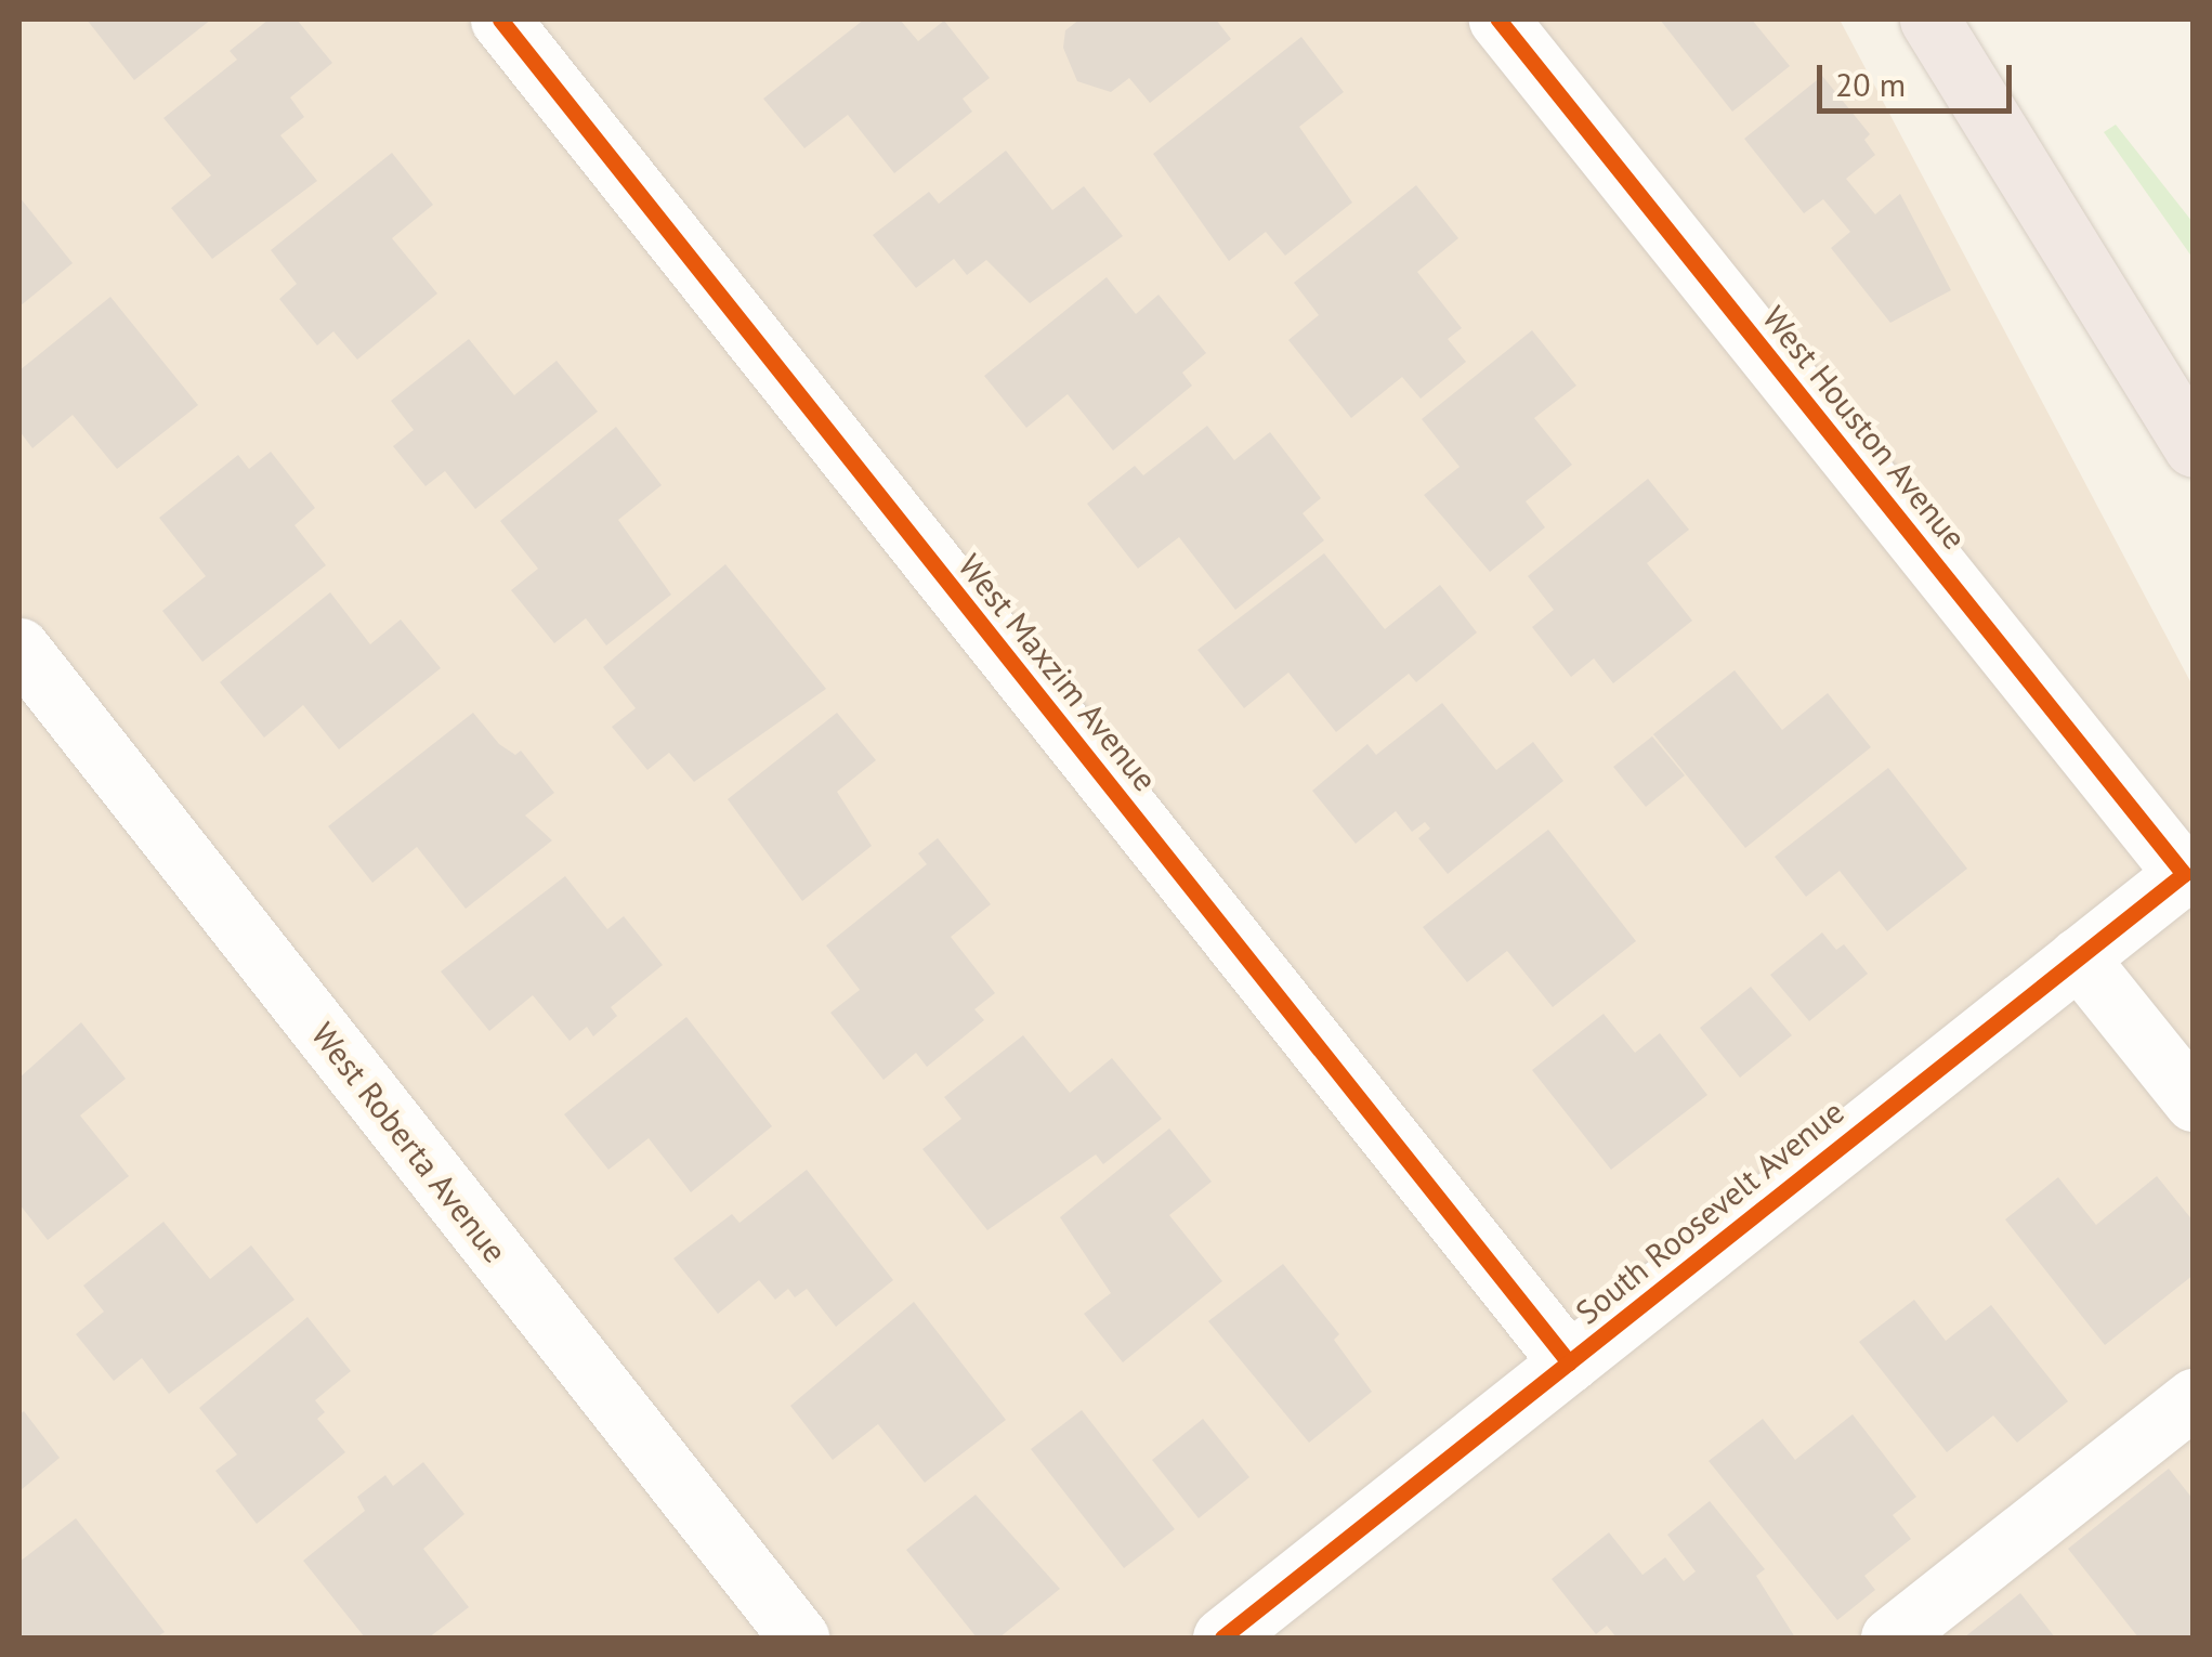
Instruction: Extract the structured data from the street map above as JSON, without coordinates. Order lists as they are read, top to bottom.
{
  "streets": {
    "street": [
      "West Houston Avenue",
      "West Maxzim Avenue",
      "West Roberta Avenue",
      "South Roosevelt Avenue"
    ]
  },
  "crossings": [
    ["West Houston Avenue", "South Roosevelt Avenue"],
    ["West Maxzim Avenue", "South Roosevelt Avenue"]
  ],
  "scale_bar": "20 m"
}
